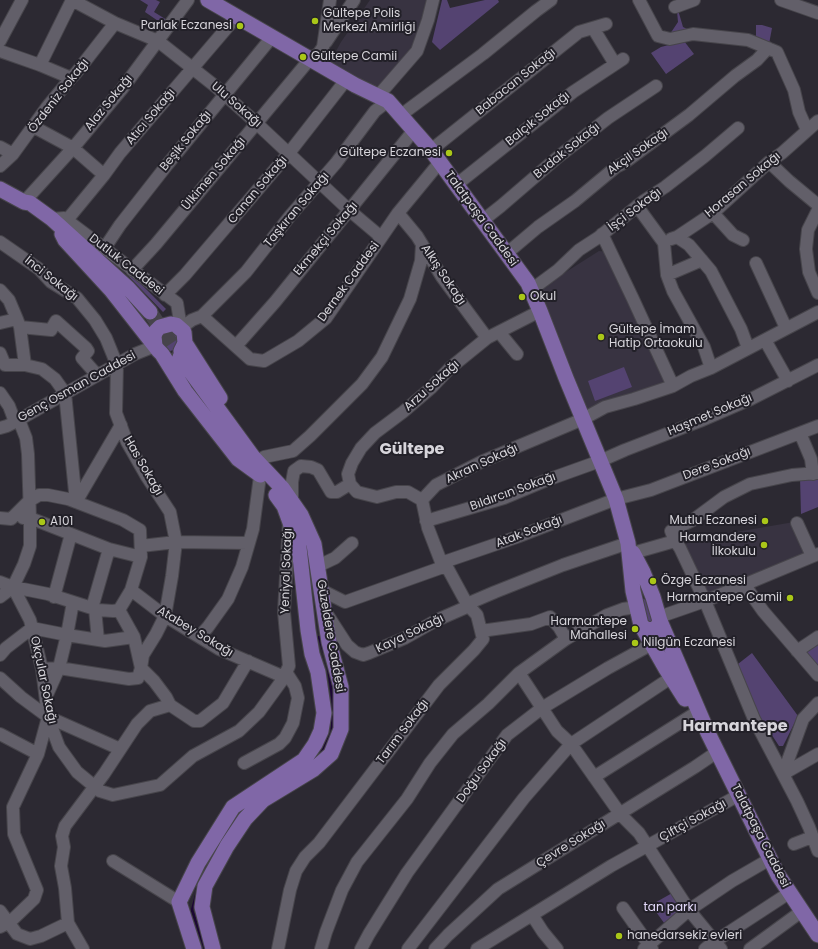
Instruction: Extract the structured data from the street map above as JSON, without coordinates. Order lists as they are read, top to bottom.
{
  "streets": {
    "main road": ["Talatpaşa Caddesi", "Dutluk Caddesi", "Güzeldere Caddesi"],
    "street": [
      "Babacan Sokağı",
      "Özdeniz Sokağı",
      "Alaz Sokağı",
      "Ulu Sokağı",
      "Atıcı Sokağı",
      "Balçık Sokağı",
      "Beşik Sokağı",
      "Budak Sokağı",
      "Akçil Sokağı",
      "Ülkimen Sokağı",
      "Horasan Sokağı",
      "Canan Sokağı",
      "Taşkıran Sokağı",
      "İşçi Sokağı",
      "Ekmekçi Sokağı",
      "Alkış Sokağı",
      "İnci Sokağı",
      "Dernek Caddesi",
      "Arzu Sokağı",
      "Genç Osman Caddesi",
      "Haşmet Sokağı",
      "Akran Sokağı",
      "Dere Sokağı",
      "Has Sokağı",
      "Bıldırcın Sokağı",
      "Atak Sokağı",
      "Yeniyol Sokağı",
      "Atabey Sokağı",
      "Kaya Sokağı",
      "Okçular Sokağı",
      "Tarım Sokağı",
      "Doğu Sokağı",
      "Çiftçi Sokağı",
      "Çevre Sokağı"
    ]
  },
  "crossings": [
    ["Babacan Sokağı", "Balçık Sokağı"],
    ["Babacan Sokağı", "Talatpaşa Caddesi"],
    ["Babacan Sokağı", "Dernek Caddesi"],
    ["Özdeniz Sokağı", "Ulu Sokağı"],
    ["Alaz Sokağı", "Ulu Sokağı"],
    ["Alaz Sokağı", "Dutluk Caddesi"],
    ["Ulu Sokağı", "Atıcı Sokağı"],
    ["Ulu Sokağı", "Beşik Sokağı"],
    ["Ulu Sokağı", "Ülkimen Sokağı"],
    ["Ulu Sokağı", "Canan Sokağı"],
    ["Ulu Sokağı", "Taşkıran Sokağı"],
    ["Ulu Sokağı", "Ekmekçi Sokağı"],
    ["Ulu Sokağı", "Dernek Caddesi"],
    ["Atıcı Sokağı", "Talatpaşa Caddesi"],
    ["Atıcı Sokağı", "Dutluk Caddesi"],
    ["Balçık Sokağı", "Talatpaşa Caddesi"],
    ["Beşik Sokağı", "Talatpaşa Caddesi"],
    ["Beşik Sokağı", "Dutluk Caddesi"],
    ["Budak Sokağı", "Talatpaşa Caddesi"],
    ["Akçil Sokağı", "Talatpaşa Caddesi"],
    ["Ülkimen Sokağı", "Talatpaşa Caddesi"],
    ["Ülkimen Sokağı", "Dutluk Caddesi"],
    ["Canan Sokağı", "Talatpaşa Caddesi"],
    ["Canan Sokağı", "Dutluk Caddesi"],
    ["Taşkıran Sokağı", "Talatpaşa Caddesi"],
    ["Taşkıran Sokağı", "Dernek Caddesi"],
    ["İşçi Sokağı", "Talatpaşa Caddesi"],
    ["Talatpaşa Caddesi", "Ekmekçi Sokağı"],
    ["Talatpaşa Caddesi", "Dernek Caddesi"],
    ["Talatpaşa Caddesi", "Arzu Sokağı"],
    ["Talatpaşa Caddesi", "Haşmet Sokağı"],
    ["Talatpaşa Caddesi", "Akran Sokağı"],
    ["Talatpaşa Caddesi", "Dere Sokağı"],
    ["Talatpaşa Caddesi", "Bıldırcın Sokağı"],
    ["Talatpaşa Caddesi", "Atak Sokağı"],
    ["Talatpaşa Caddesi", "Kaya Sokağı"],
    ["Talatpaşa Caddesi", "Doğu Sokağı"],
    ["Talatpaşa Caddesi", "Çiftçi Sokağı"],
    ["Talatpaşa Caddesi", "Çevre Sokağı"],
    ["Ekmekçi Sokağı", "Dernek Caddesi"],
    ["Dutluk Caddesi", "Genç Osman Caddesi"],
    ["Alkış Sokağı", "Dernek Caddesi"],
    ["Alkış Sokağı", "Arzu Sokağı"],
    ["İnci Sokağı", "Genç Osman Caddesi"],
    ["İnci Sokağı", "Has Sokağı"],
    ["Genç Osman Caddesi", "Has Sokağı"],
    ["Haşmet Sokağı", "Bıldırcın Sokağı"],
    ["Dere Sokağı", "Atak Sokağı"],
    ["Has Sokağı", "Atabey Sokağı"],
    ["Atak Sokağı", "Güzeldere Caddesi"],
    ["Yeniyol Sokağı", "Atabey Sokağı"],
    ["Yeniyol Sokağı", "Güzeldere Caddesi"],
    ["Yeniyol Sokağı", "Okçular Sokağı"],
    ["Kaya Sokağı", "Güzeldere Caddesi"]
  ],
  "districts": ["Gültepe", "Harmantepe"],
  "parks": ["tan parkı"],
  "places": [
    "Gültepe Polis Merkezi Amirliği",
    "Parlak Eczanesi",
    "Gültepe Camii",
    "Gültepe Eczanesi",
    "Okul",
    "Gültepe İmam Hatip Ortaokulu",
    "Mutlu Eczanesi",
    "A101",
    "Harmandere İlkokulu",
    "Özge Eczanesi",
    "Harmantepe Camii",
    "Harmantepe Mahallesi",
    "Nilgün Eczanesi",
    "hanedarsekiz evleri"
  ]
}
